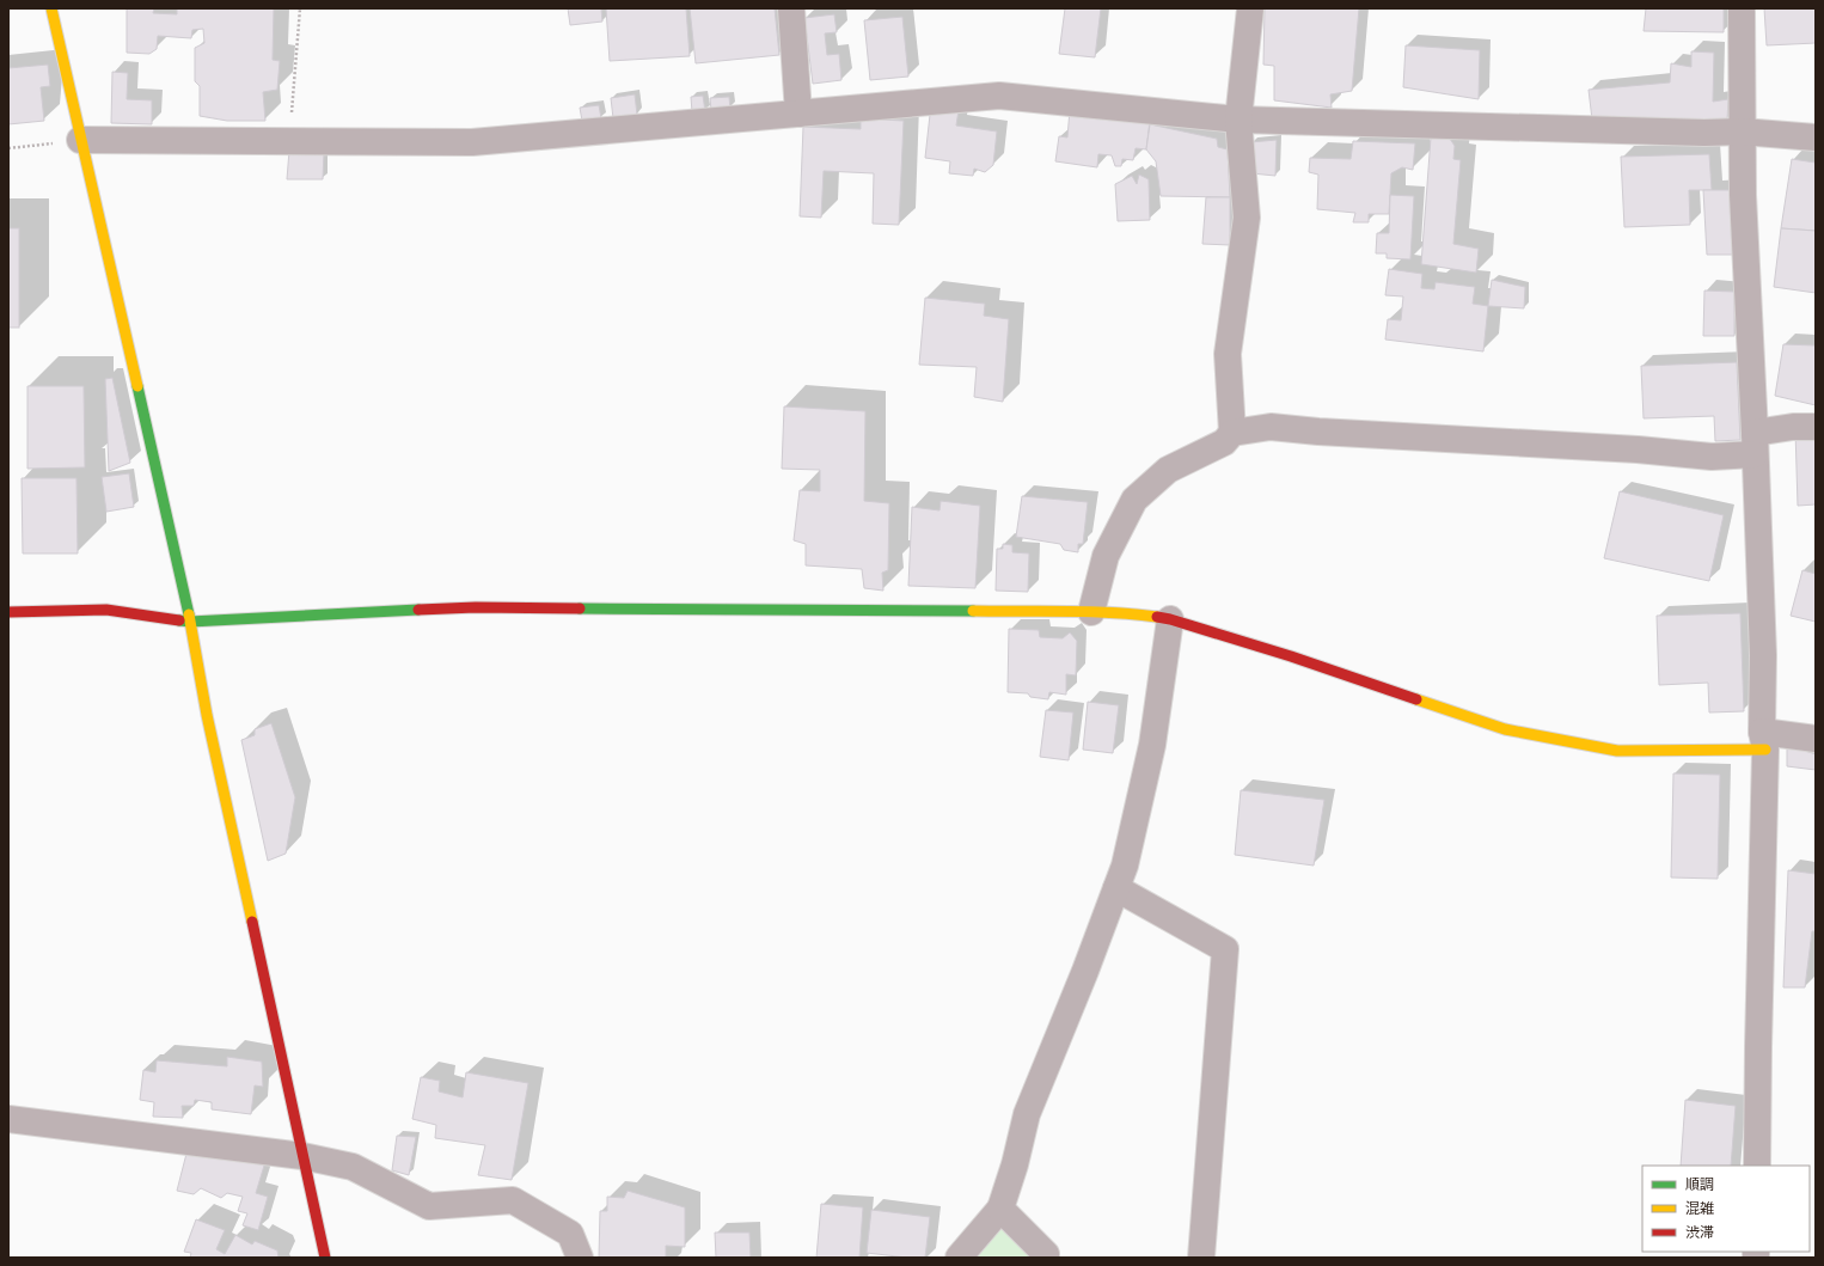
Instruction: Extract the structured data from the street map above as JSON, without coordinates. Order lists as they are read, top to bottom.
{
  "legend": ["順調", "混雑", "渋滞"]
}
